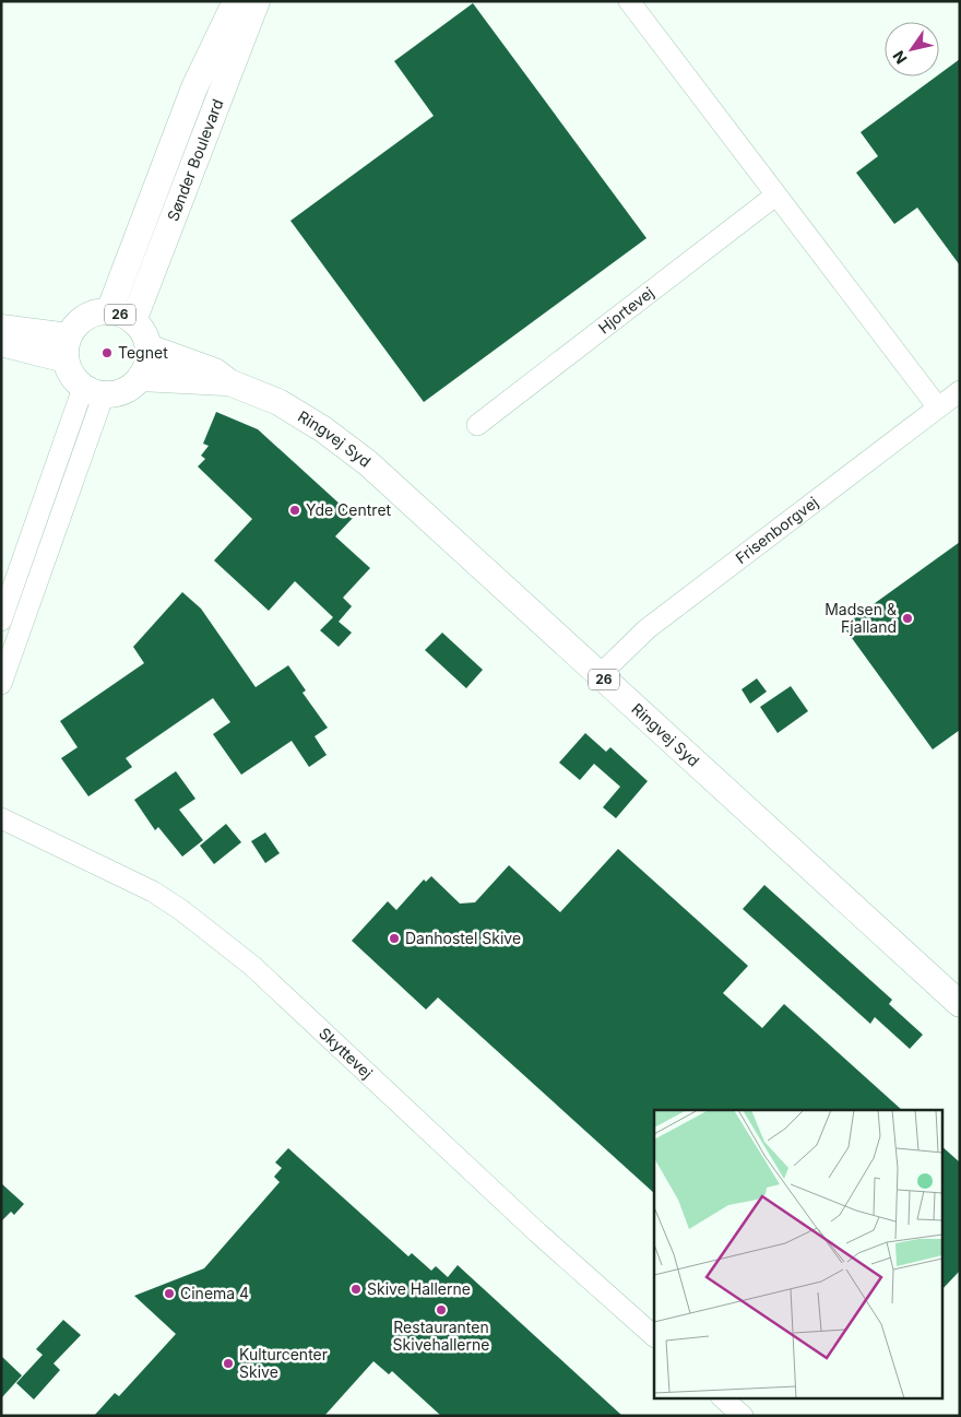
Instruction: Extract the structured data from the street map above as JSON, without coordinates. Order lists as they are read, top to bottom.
{
  "streets": {
    "main road": ["Sønder Boulevard", "26", "Ringvej Syd"],
    "street": ["Hjortevej", "Frisenborgvej", "Skyttevej"]
  },
  "crossings": [
    ["Sønder Boulevard", "26"],
    ["Sønder Boulevard", "Ringvej Syd"],
    ["26", "Ringvej Syd"],
    ["Ringvej Syd", "Frisenborgvej"]
  ],
  "places": [
    "Tegnet",
    "Yde Centret",
    "Madsen & Fjalland",
    "Danhostel Skive",
    "Skive Hallerne",
    "Cinema 4",
    "Restauranten Skivehallerne",
    "Kulturcenter Skive"
  ],
  "north": "bottom left"
}
